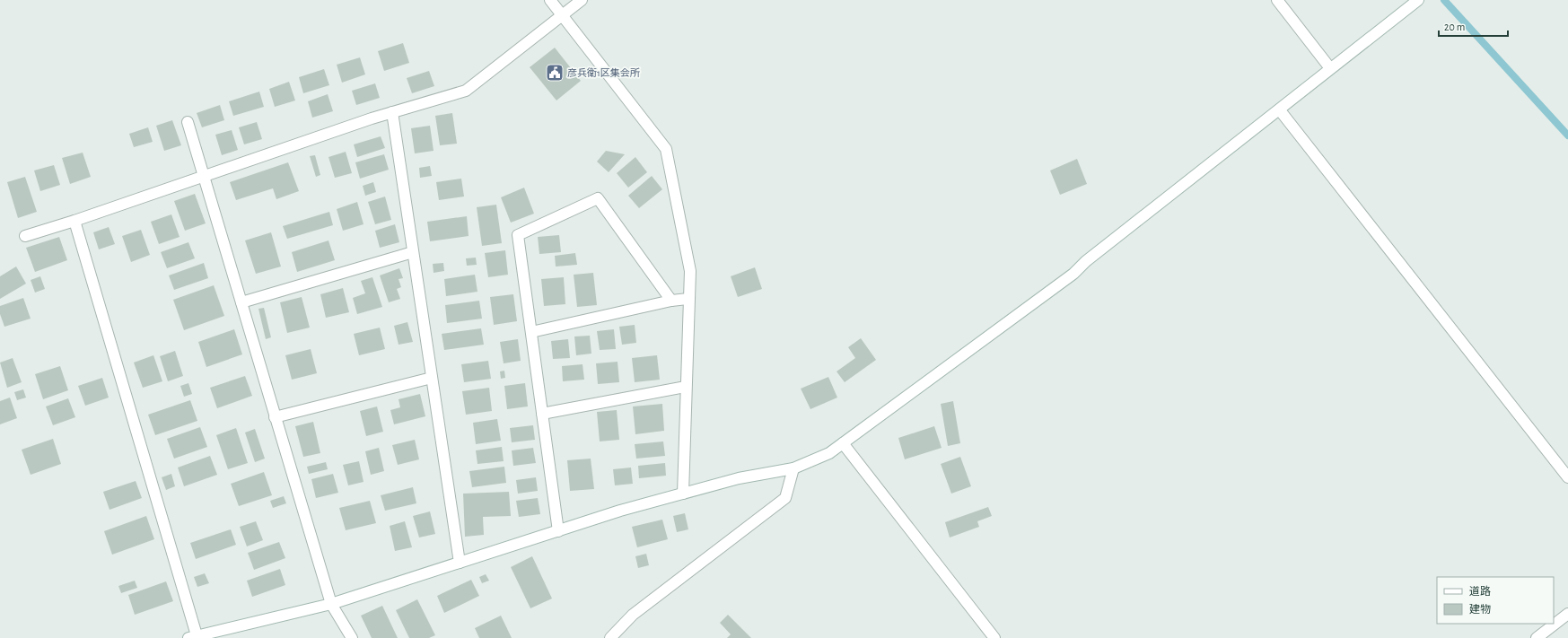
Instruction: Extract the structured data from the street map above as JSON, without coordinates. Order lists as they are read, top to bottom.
{
  "places": {
    "public building": ["彦兵衛1区集会所"]
  },
  "legend": ["道路", "建物"],
  "scale_bar": "20 m"
}
